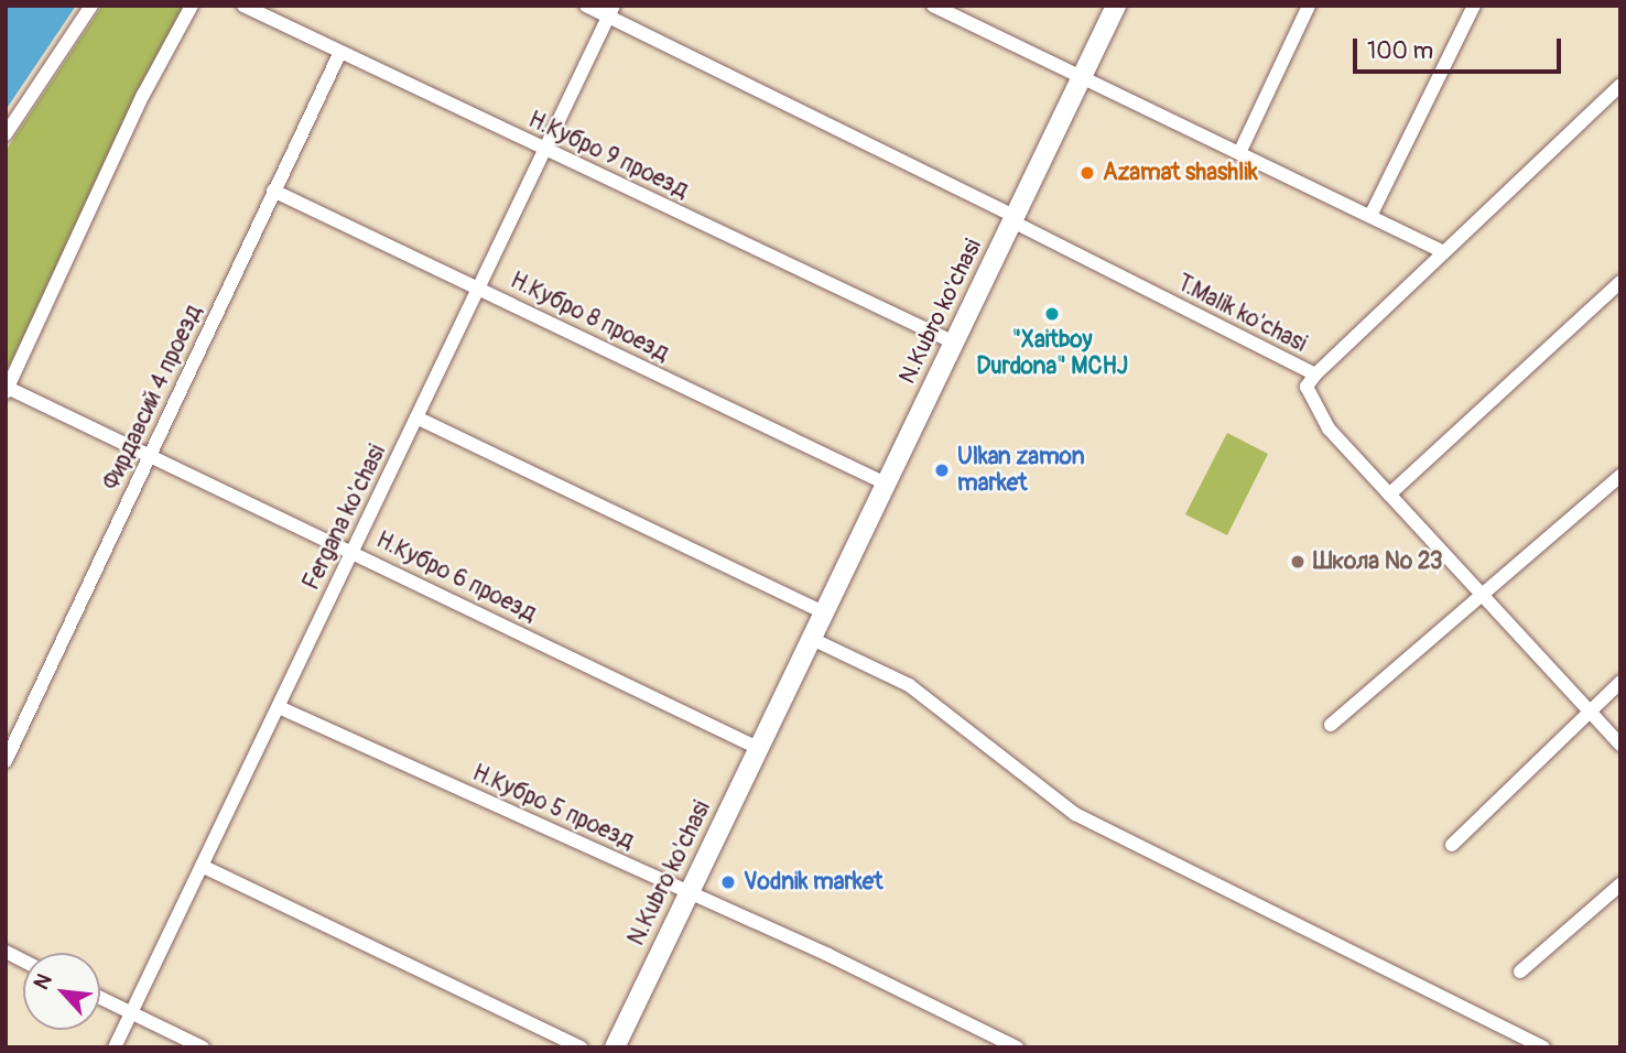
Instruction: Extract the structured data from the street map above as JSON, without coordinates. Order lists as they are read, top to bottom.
{
  "streets": {
    "street": [
      "Н.Кубро 9 проезд",
      "N.Kubro ko'chasi",
      "T.Malik ko'chasi",
      "Н.Кубро 8 проезд",
      "Фирдавсий 4 проезд",
      "Fergana ko'chasi",
      "Н.Кубро 6 проезд",
      "Н.Кубро 5 проезд"
    ]
  },
  "crossings": [
    ["Н.Кубро 9 проезд", "N.Kubro ko'chasi"],
    ["Н.Кубро 9 проезд", "Фирдавсий 4 проезд"],
    ["Н.Кубро 9 проезд", "Fergana ko'chasi"],
    ["N.Kubro ko'chasi", "T.Malik ko'chasi"],
    ["N.Kubro ko'chasi", "Н.Кубро 8 проезд"],
    ["N.Kubro ko'chasi", "Н.Кубро 6 проезд"],
    ["N.Kubro ko'chasi", "Н.Кубро 5 проезд"],
    ["T.Malik ko'chasi", "Fergana ko'chasi"],
    ["Н.Кубро 8 проезд", "Фирдавсий 4 проезд"],
    ["Н.Кубро 8 проезд", "Fergana ko'chasi"],
    ["Фирдавсий 4 проезд", "Н.Кубро 6 проезд"],
    ["Fergana ko'chasi", "Н.Кубро 6 проезд"],
    ["Fergana ko'chasi", "Н.Кубро 5 проезд"]
  ],
  "places": [
    "Azamat shashlik",
    "\"Xaitboy Durdona\" MCHJ",
    "Ulkan zamon market",
    "Школа № 23",
    "Vodnik market"
  ],
  "scale_bar": "100 m",
  "north": "top left"
}
